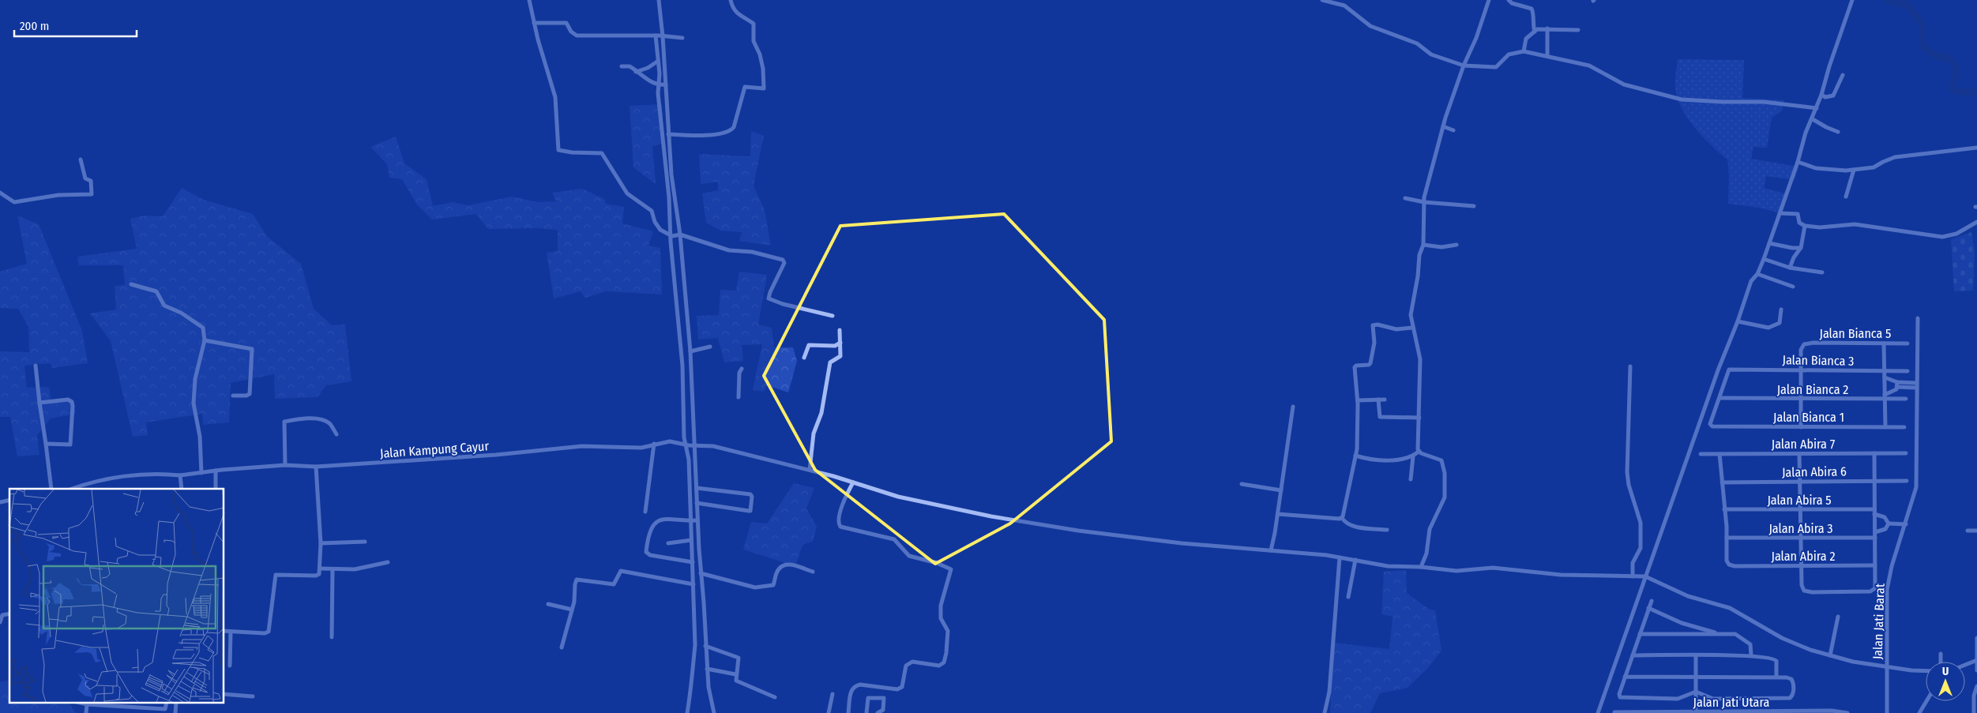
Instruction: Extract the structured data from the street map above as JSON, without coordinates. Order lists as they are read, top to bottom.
{
  "streets": {
    "street": [
      "Jalan Bianca 5",
      "Jalan Bianca 3",
      "Jalan Bianca 2",
      "Jalan Bianca 1",
      "Jalan Abira 7",
      "Jalan Kampung Cayur",
      "Jalan Abira 6",
      "Jalan Abira 5",
      "Jalan Abira 3",
      "Jalan Abira 2",
      "Jalan Jati Barat",
      "Jalan Jati Utara"
    ]
  },
  "crossings": [
    ["Jalan Bianca 5", "Jalan Bianca 3"],
    ["Jalan Bianca 3", "Jalan Bianca 2"],
    ["Jalan Bianca 3", "Jalan Bianca 1"],
    ["Jalan Bianca 2", "Jalan Bianca 1"],
    ["Jalan Abira 3", "Jalan Abira 2"]
  ],
  "scale_bar": "200 m",
  "north": "top"
}
